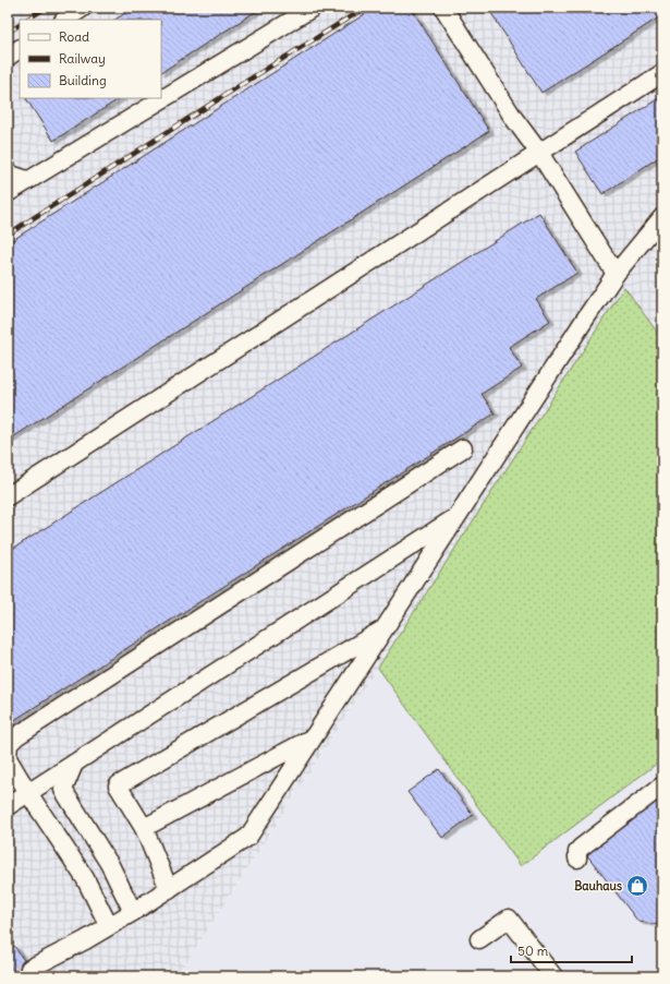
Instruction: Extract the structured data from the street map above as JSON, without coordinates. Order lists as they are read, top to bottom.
{
  "places": {
    "shop": ["Bauhaus"]
  },
  "legend": ["Road", "Railway", "Building"],
  "scale_bar": "50 m"
}
